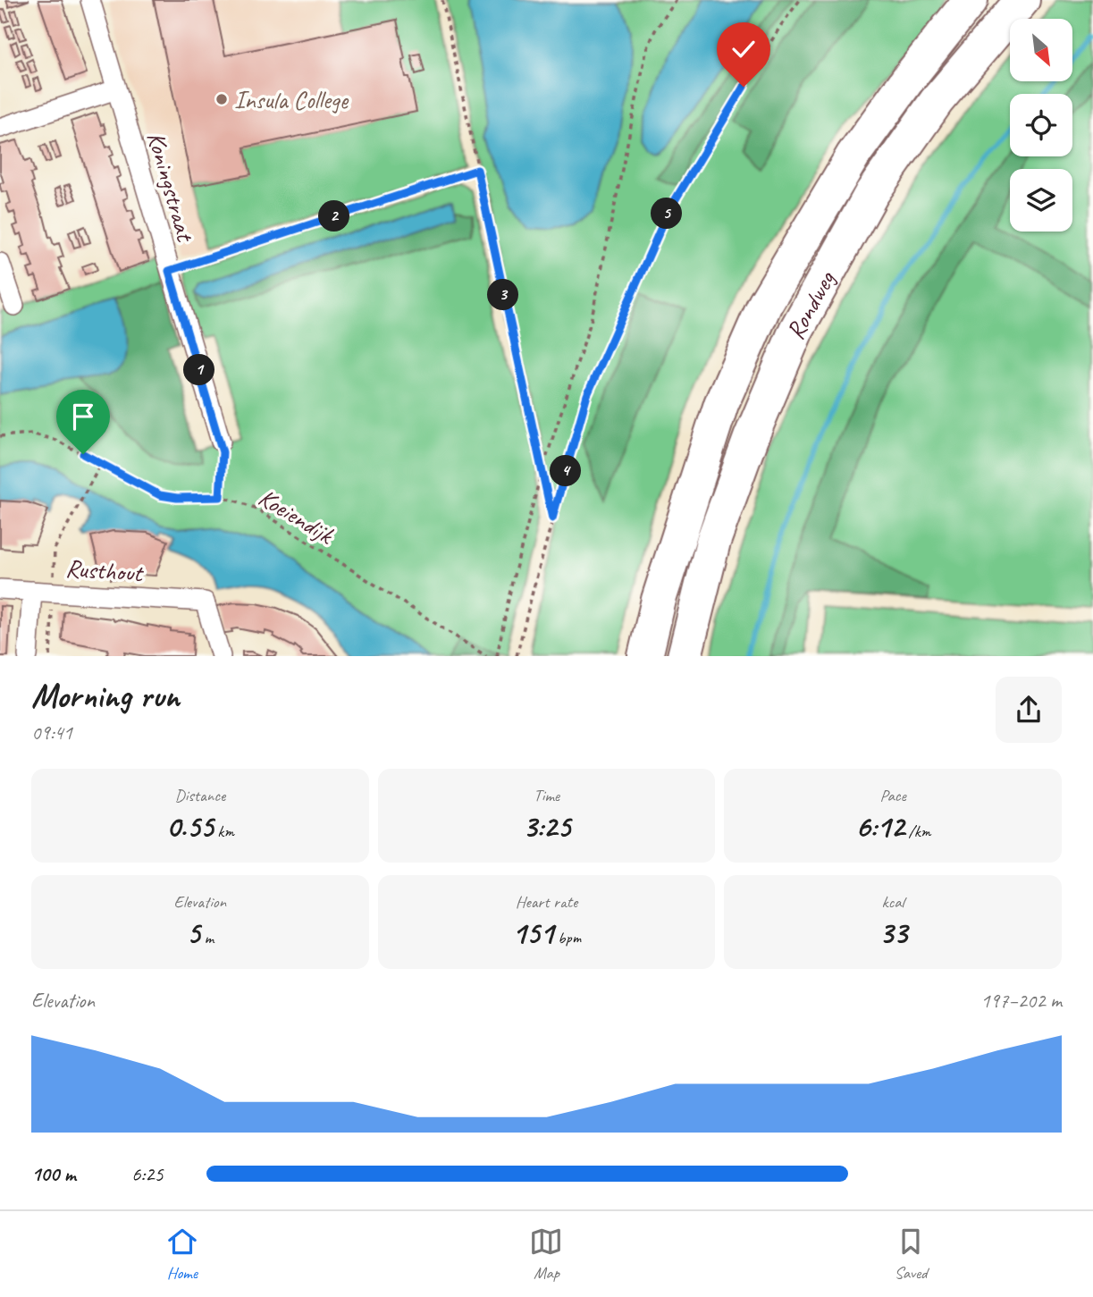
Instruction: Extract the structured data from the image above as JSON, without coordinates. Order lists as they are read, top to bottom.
{
  "streets": {
    "highway": ["Rondweg"],
    "street": ["Koningstraat", "Rusthout"],
    "path": ["Koeiendijk"]
  },
  "places": ["Insula College"],
  "north": "bottom right",
  "page": {
    "pins": [
      "5",
      "2",
      "3",
      "1",
      "4"
    ],
    "heading": ["Morning run", "09:41"],
    "stats": [
      ["Distance", "0.55 km"],
      ["Time", "3:25"],
      ["Pace", "6:12 /km"],
      ["Elevation", "5 m"],
      ["Heart rate", "151 bpm"],
      ["kcal", "33"]
    ],
    "chart": ["Elevation", "197–202 m"],
    "list": [
      {
        "name": "100 m",
        "note": "6:25"
      }
    ],
    "tabs": ["Home", "Map", "Saved"]
  }
}
